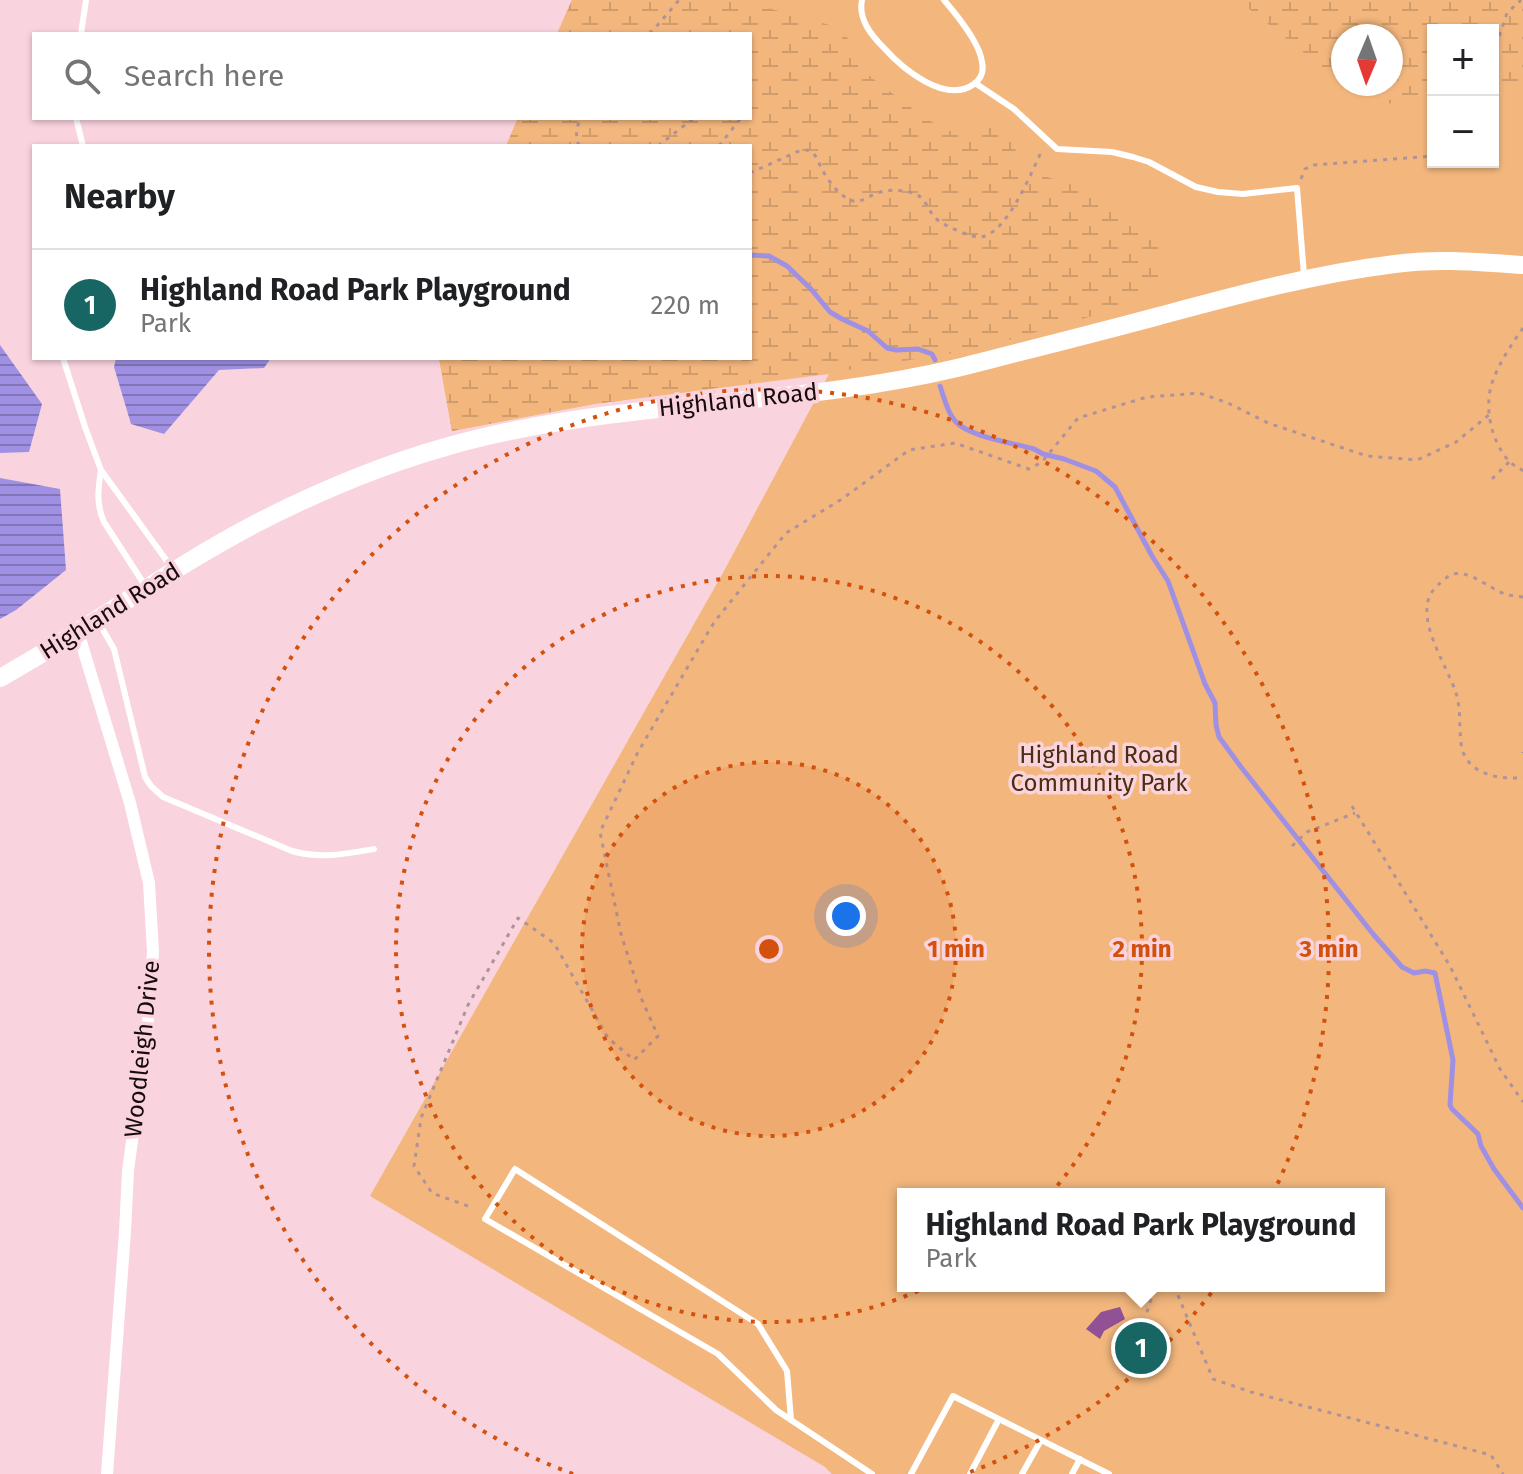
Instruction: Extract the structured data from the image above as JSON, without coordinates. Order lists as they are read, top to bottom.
{
  "streets": {
    "street": ["Highland Road", "Woodleigh Drive"]
  },
  "crossings": [
    ["Highland Road", "Woodleigh Drive"]
  ],
  "parks": ["Highland Road Community Park"],
  "north": "bottom",
  "page": {
    "map_buttons": ["+", "−"],
    "search": "Search here",
    "heading": "Nearby",
    "list": [
      {
        "mark": "1",
        "name": "Highland Road Park Playground",
        "note": "Park",
        "value": "220 m"
      }
    ],
    "popup": ["Highland Road Park Playground", "Park"],
    "pins": "1"
  },
  "rings": ["1 min", "2 min", "3 min"]
}
